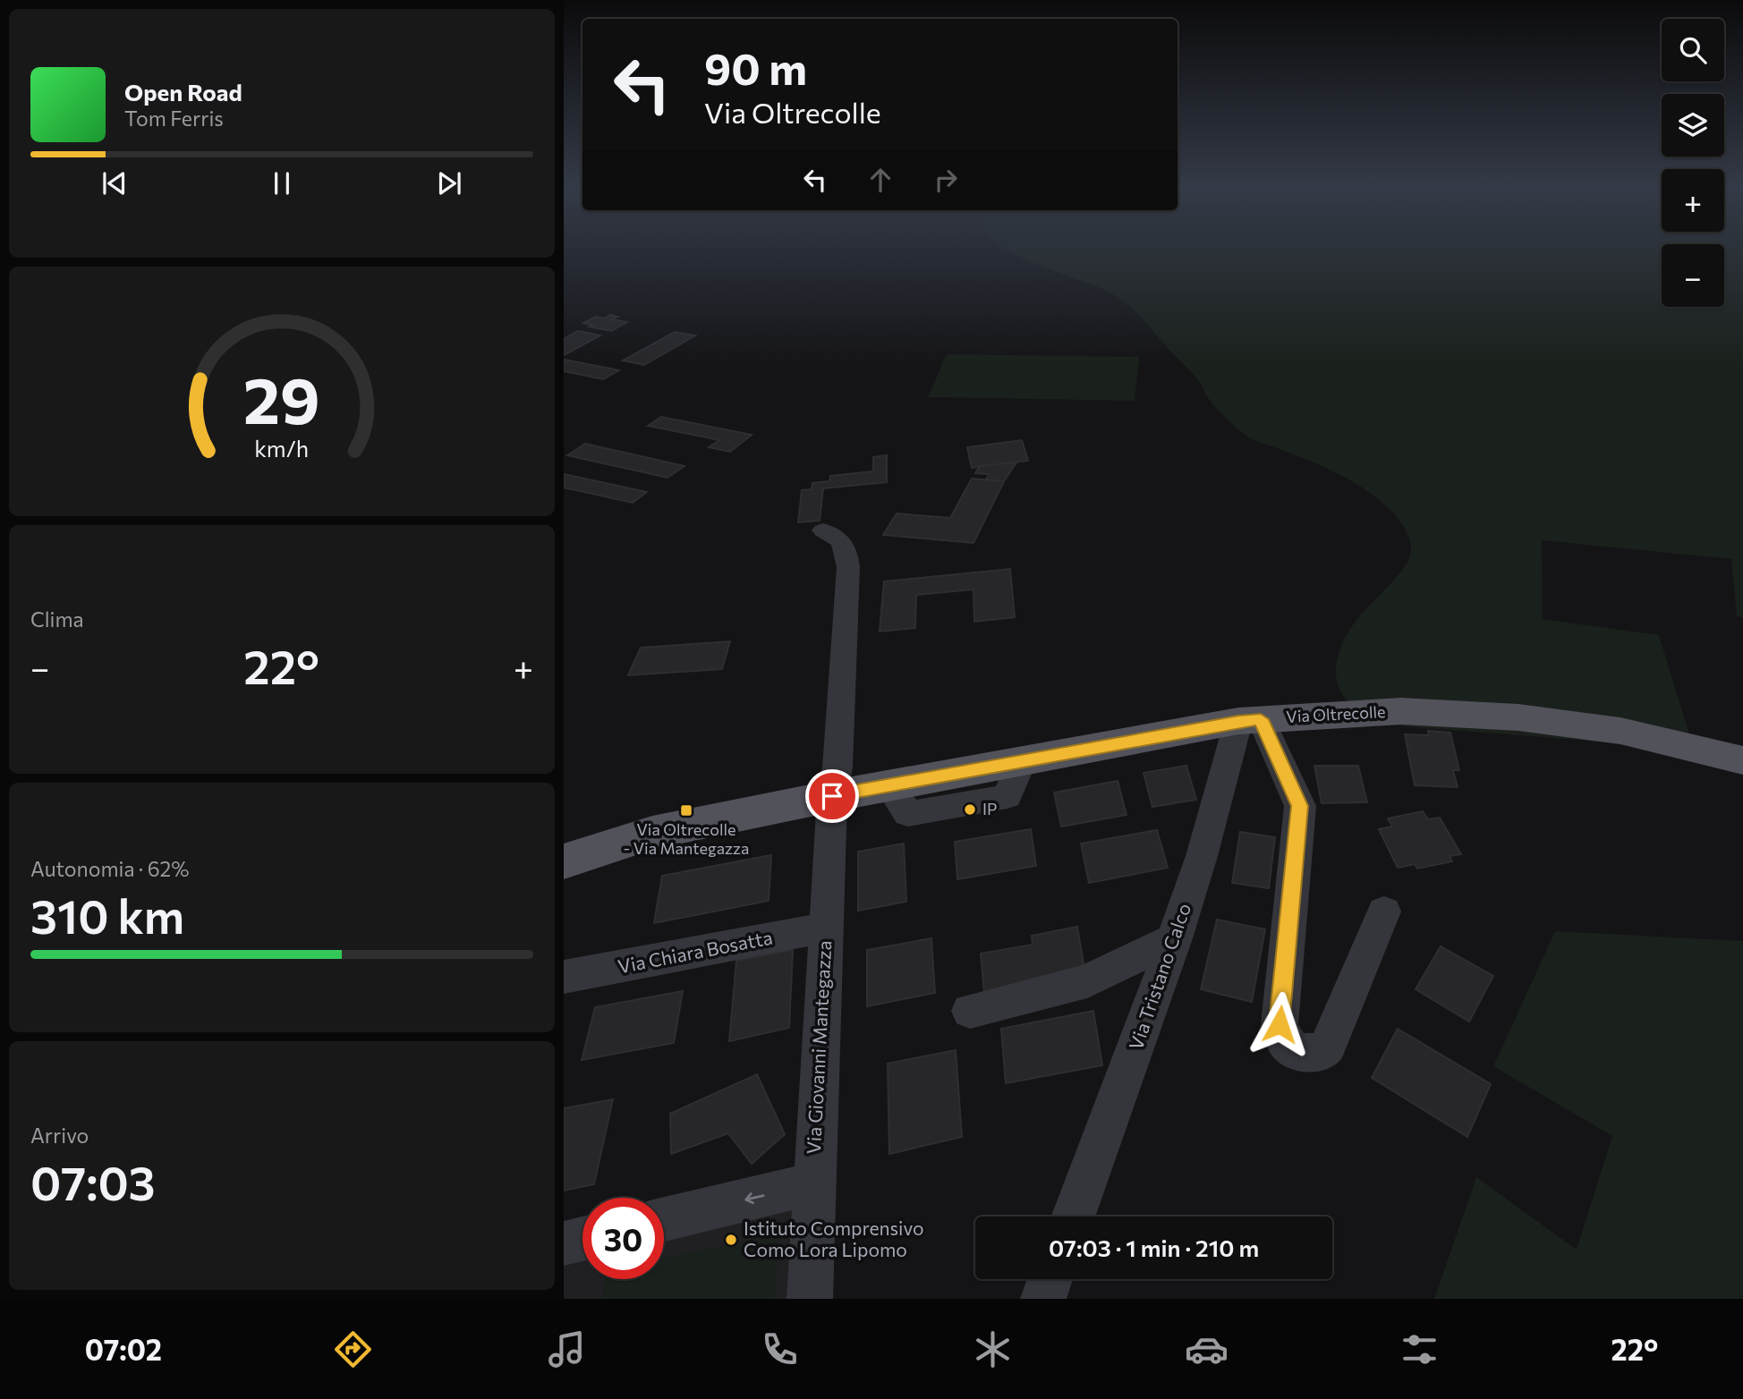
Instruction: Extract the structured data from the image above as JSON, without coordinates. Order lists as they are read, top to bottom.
{
  "streets": {
    "main road": ["Via Oltrecolle"],
    "street": ["Via Chiara Bosatta", "Via Tristano Calco", "Via Giovanni Mantegazza"]
  },
  "crossings": [
    ["Via Oltrecolle", "Via Tristano Calco"],
    ["Via Oltrecolle", "Via Giovanni Mantegazza"],
    ["Via Chiara Bosatta", "Via Giovanni Mantegazza"]
  ],
  "places": {
    "other": ["IP", "Istituto Comprensivo Como Lora Lipomo"],
    "transit": ["Via Oltrecolle - Via Mantegazza"]
  },
  "page": {
    "map_buttons": ["+", "−"],
    "turn": ["90 m", "Via Oltrecolle"],
    "song": ["Open Road", "Tom Ferris"],
    "tile": [
      "Clima",
      ["Autonomia · 62%", "310 km"],
      ["Arrivo", "07:03"]
    ],
    "heat": ["−", "22°", "+"],
    "limit": "30",
    "trip": "07:03 · 1 min · 210 m",
    "tabs": ["07:02", "22°"],
    "gauge": ["29", "km/h"]
  }
}
